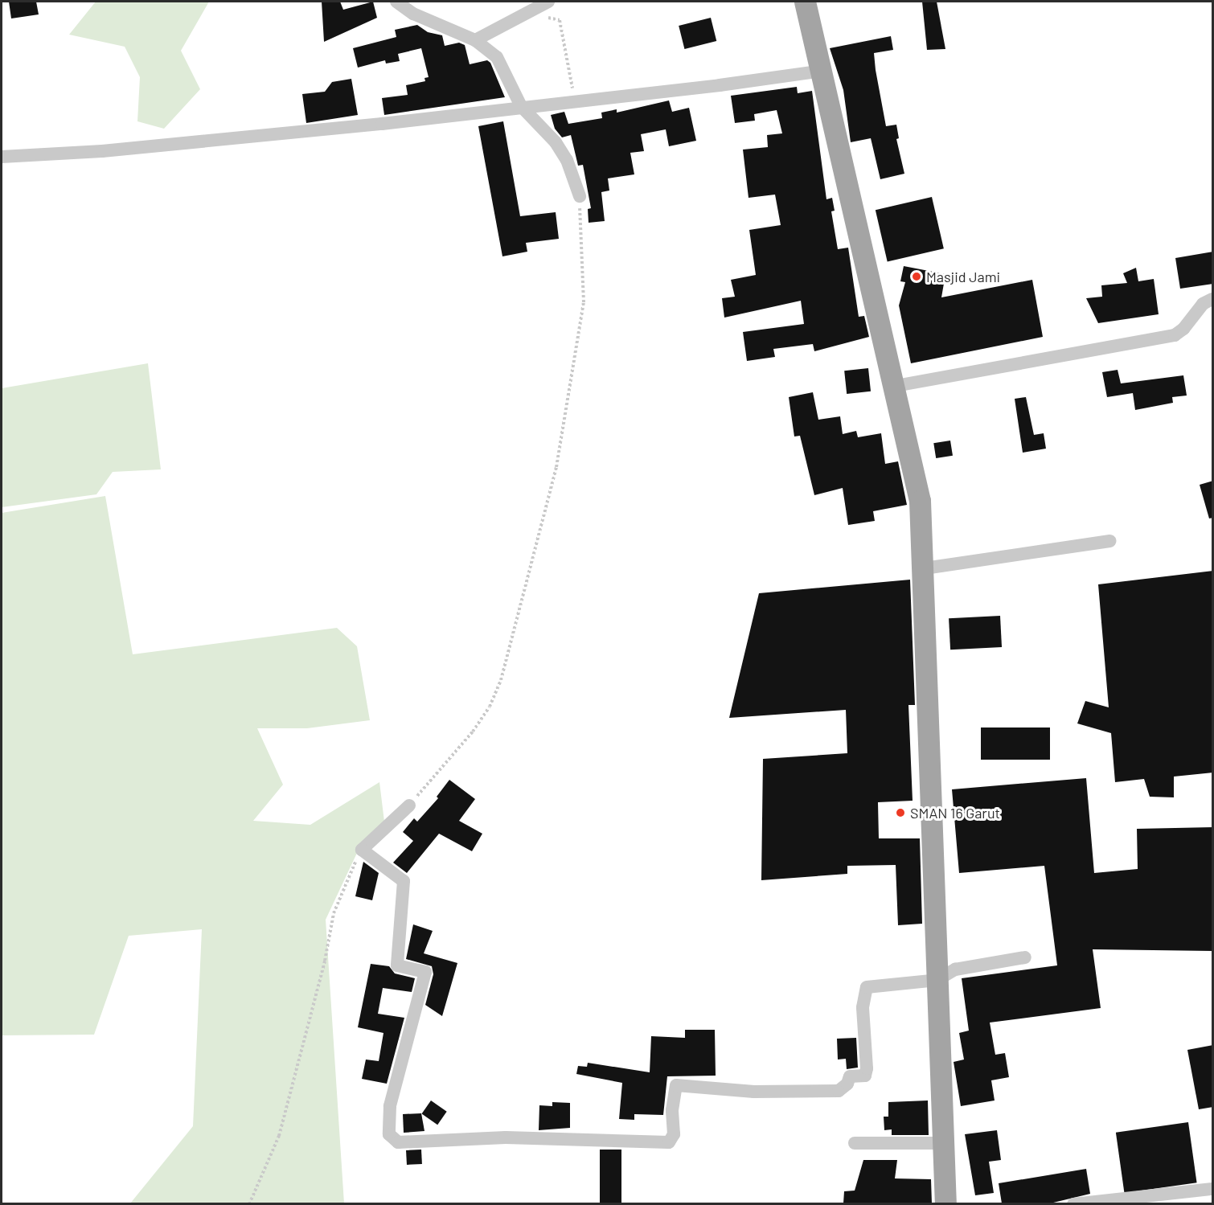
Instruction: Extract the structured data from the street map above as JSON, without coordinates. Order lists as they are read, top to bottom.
{
  "places": ["Masjid Jami", "SMAN 16 Garut"]
}
